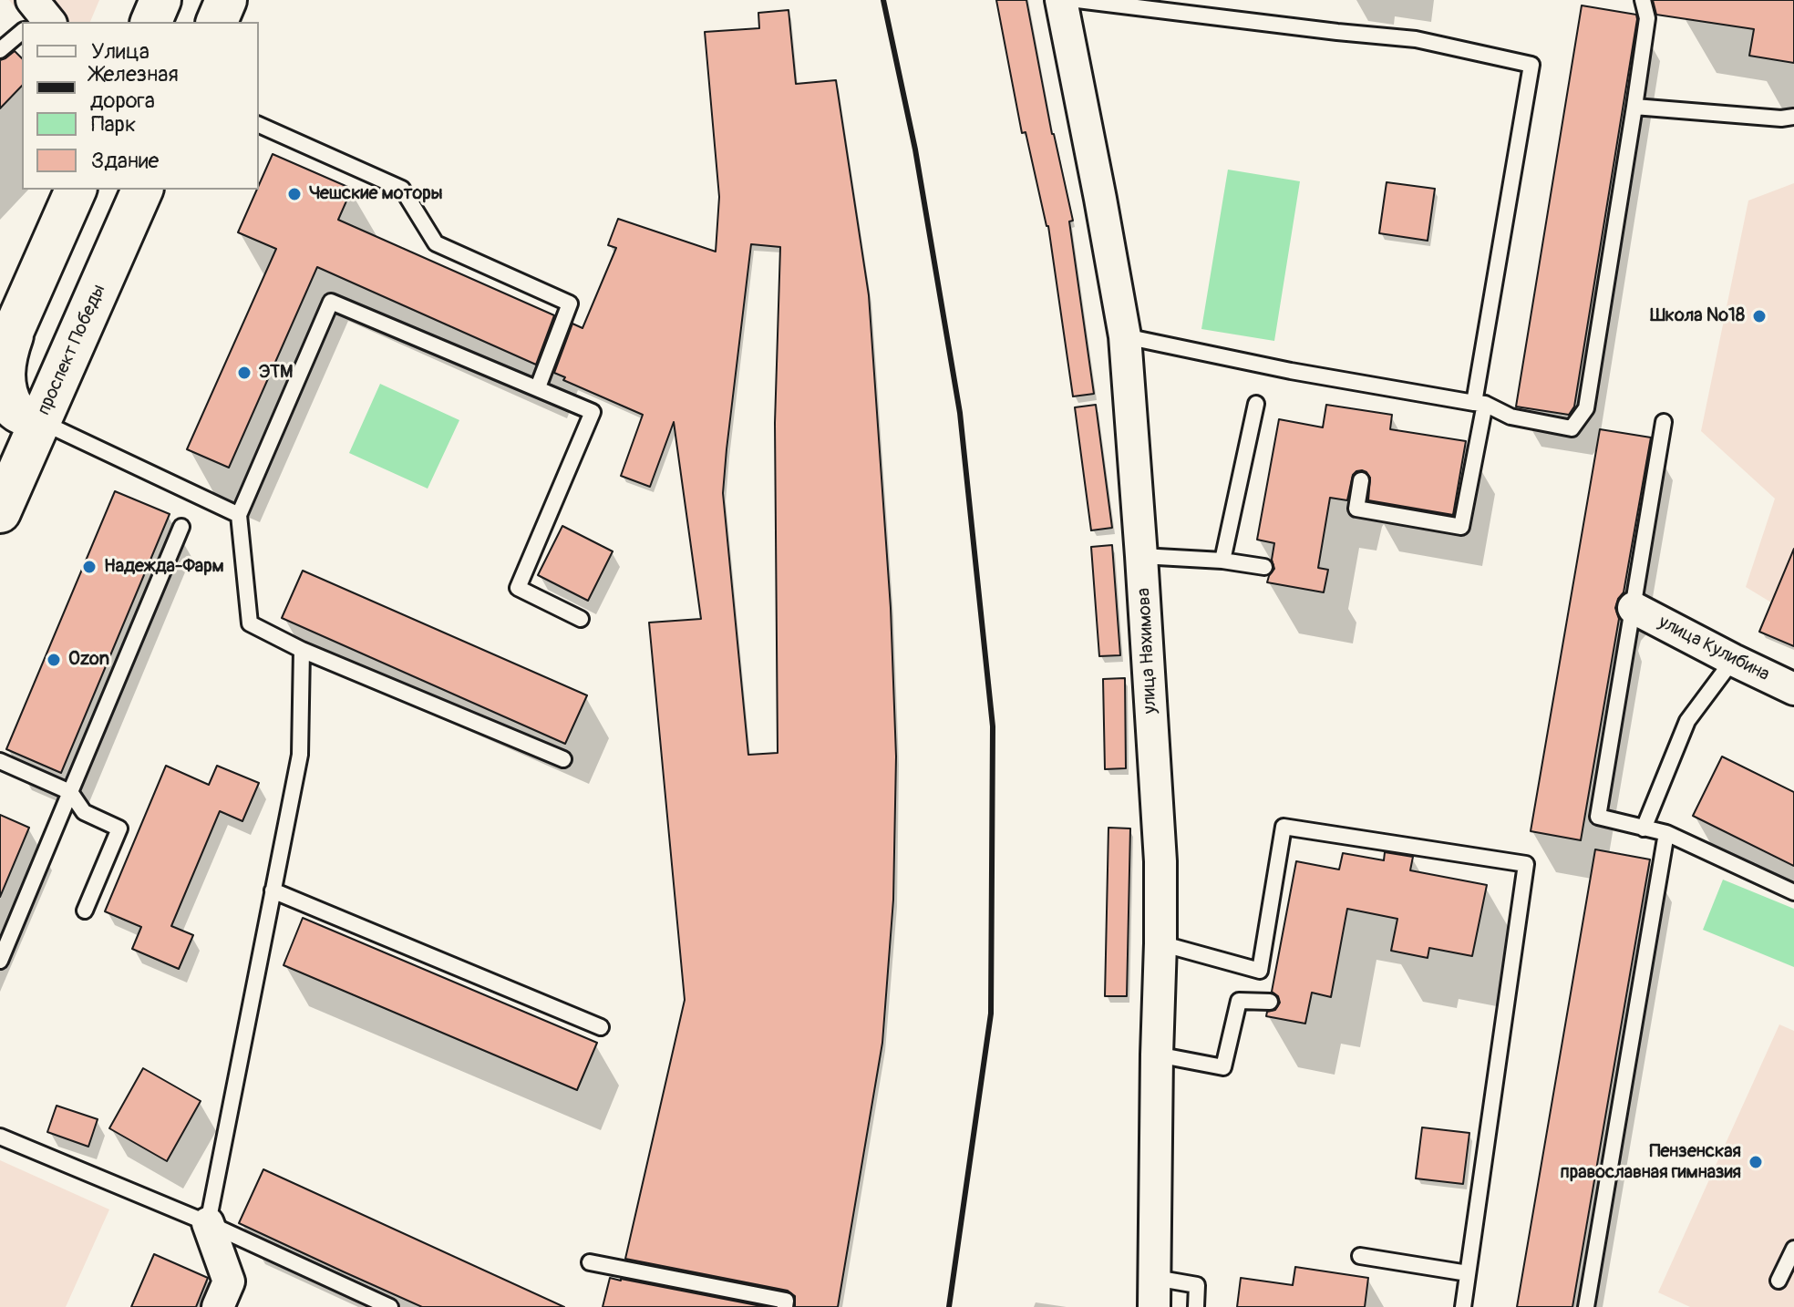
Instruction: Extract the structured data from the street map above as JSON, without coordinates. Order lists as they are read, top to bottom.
{
  "streets": {
    "main road": ["проспект Победы"],
    "street": ["улица Кулибина", "улица Нахимова"]
  },
  "places": [
    "Чешские моторы",
    "Школа №18",
    "ЭТМ",
    "Надежда-Фарм",
    "Ozon",
    "Пензенская православная гимназия"
  ],
  "legend": [
    "Улица",
    "Железная дорога",
    "Парк",
    "Здание"
  ]
}
